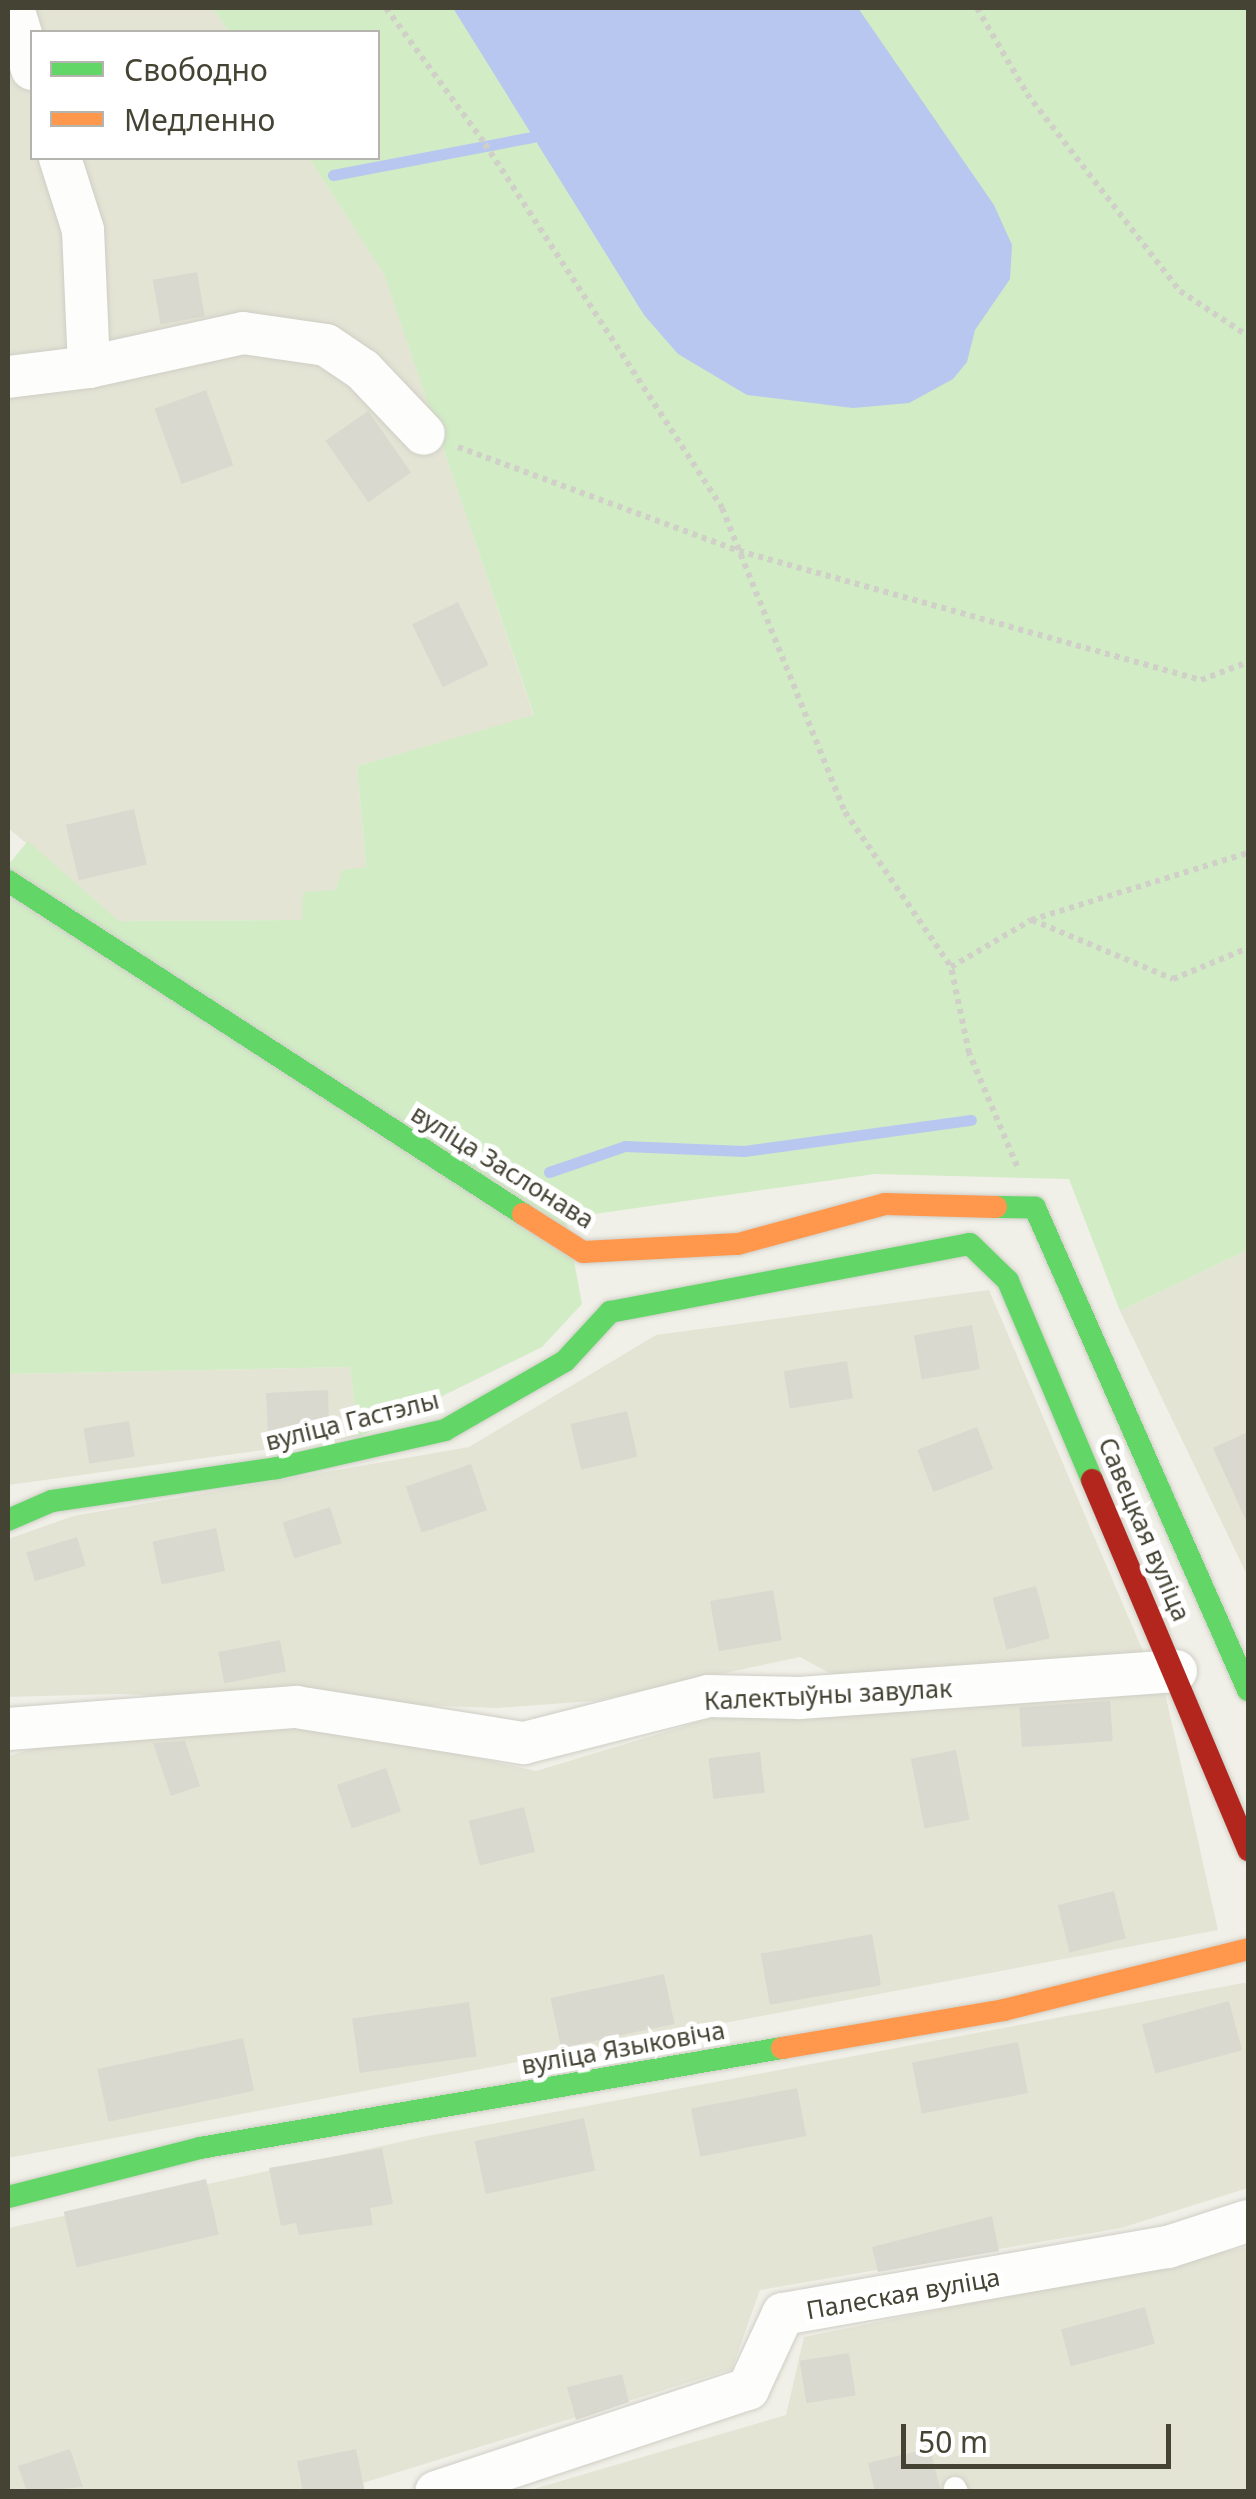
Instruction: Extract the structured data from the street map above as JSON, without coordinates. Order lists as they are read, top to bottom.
{
  "streets": {
    "street": [
      "вуліца Заслонава",
      "вуліца Гастэлы",
      "Савецкая вуліца",
      "Калектыўны завулак",
      "вуліца Языковіча",
      "Палеская вуліца"
    ]
  },
  "crossings": [
    ["вуліца Заслонава", "Савецкая вуліца"],
    ["вуліца Гастэлы", "Савецкая вуліца"],
    ["Савецкая вуліца", "Калектыўны завулак"]
  ],
  "legend": ["Свободно", "Медленно"],
  "scale_bar": "50 m"
}
